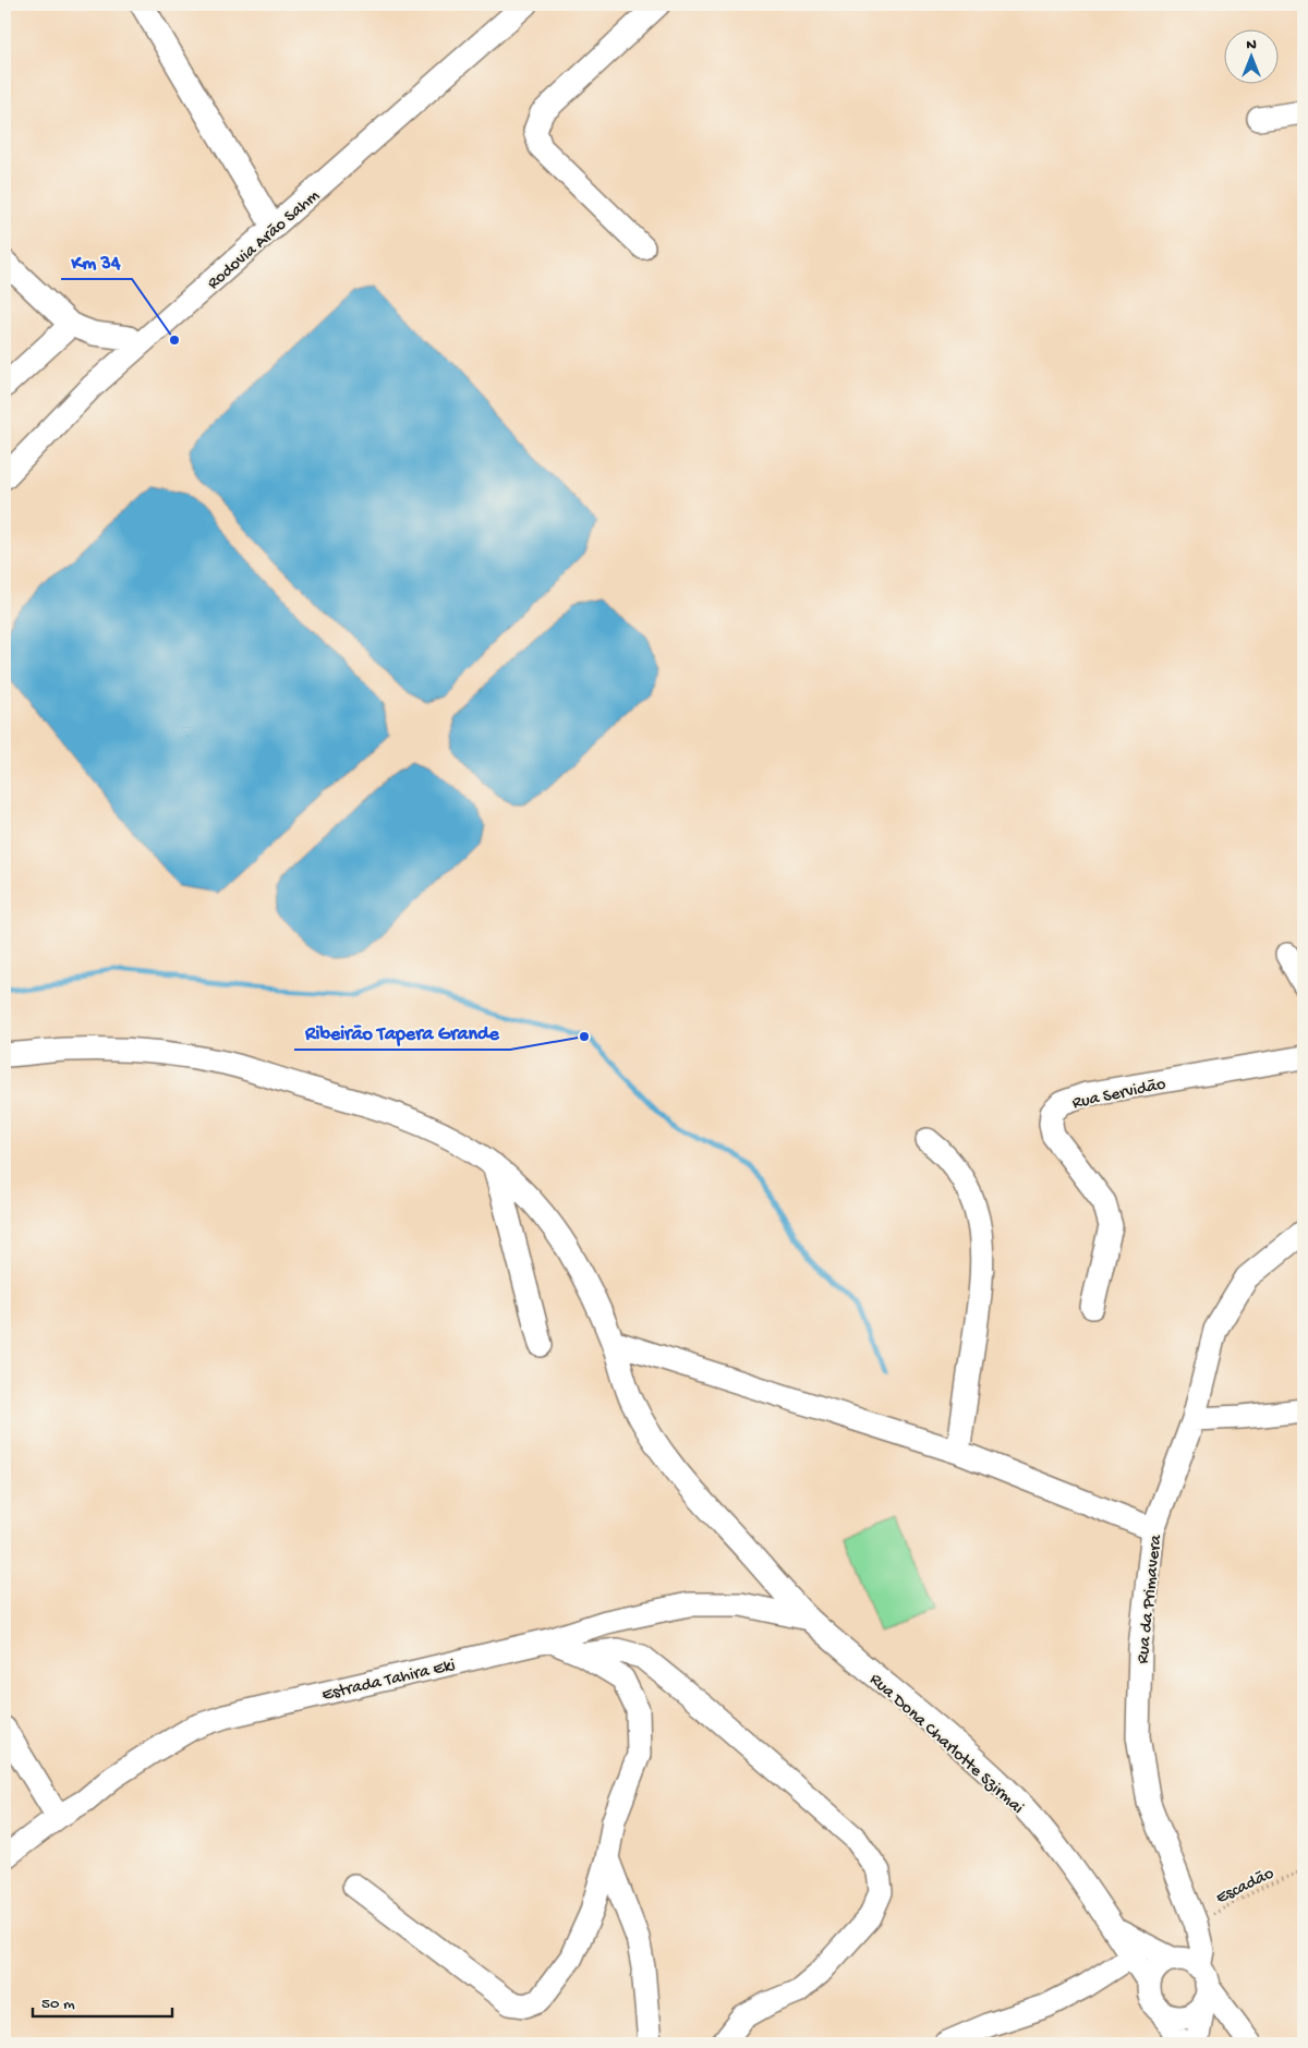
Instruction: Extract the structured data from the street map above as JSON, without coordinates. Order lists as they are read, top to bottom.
{
  "streets": {
    "street": [
      "Rodovia Arão Sahm",
      "Rua Servidão",
      "Rua da Primavera",
      "Estrada Tahira Eki",
      "Rua Dona Charlotte Szirmai"
    ],
    "path": ["Escadão"]
  },
  "crossings": [
    ["Rua da Primavera", "Rua Dona Charlotte Szirmai"],
    ["Rua da Primavera", "Escadão"],
    ["Estrada Tahira Eki", "Rua Dona Charlotte Szirmai"]
  ],
  "places": ["Km 34", "Ribeirão Tapera Grande"],
  "scale_bar": "50 m",
  "north": "top"
}
